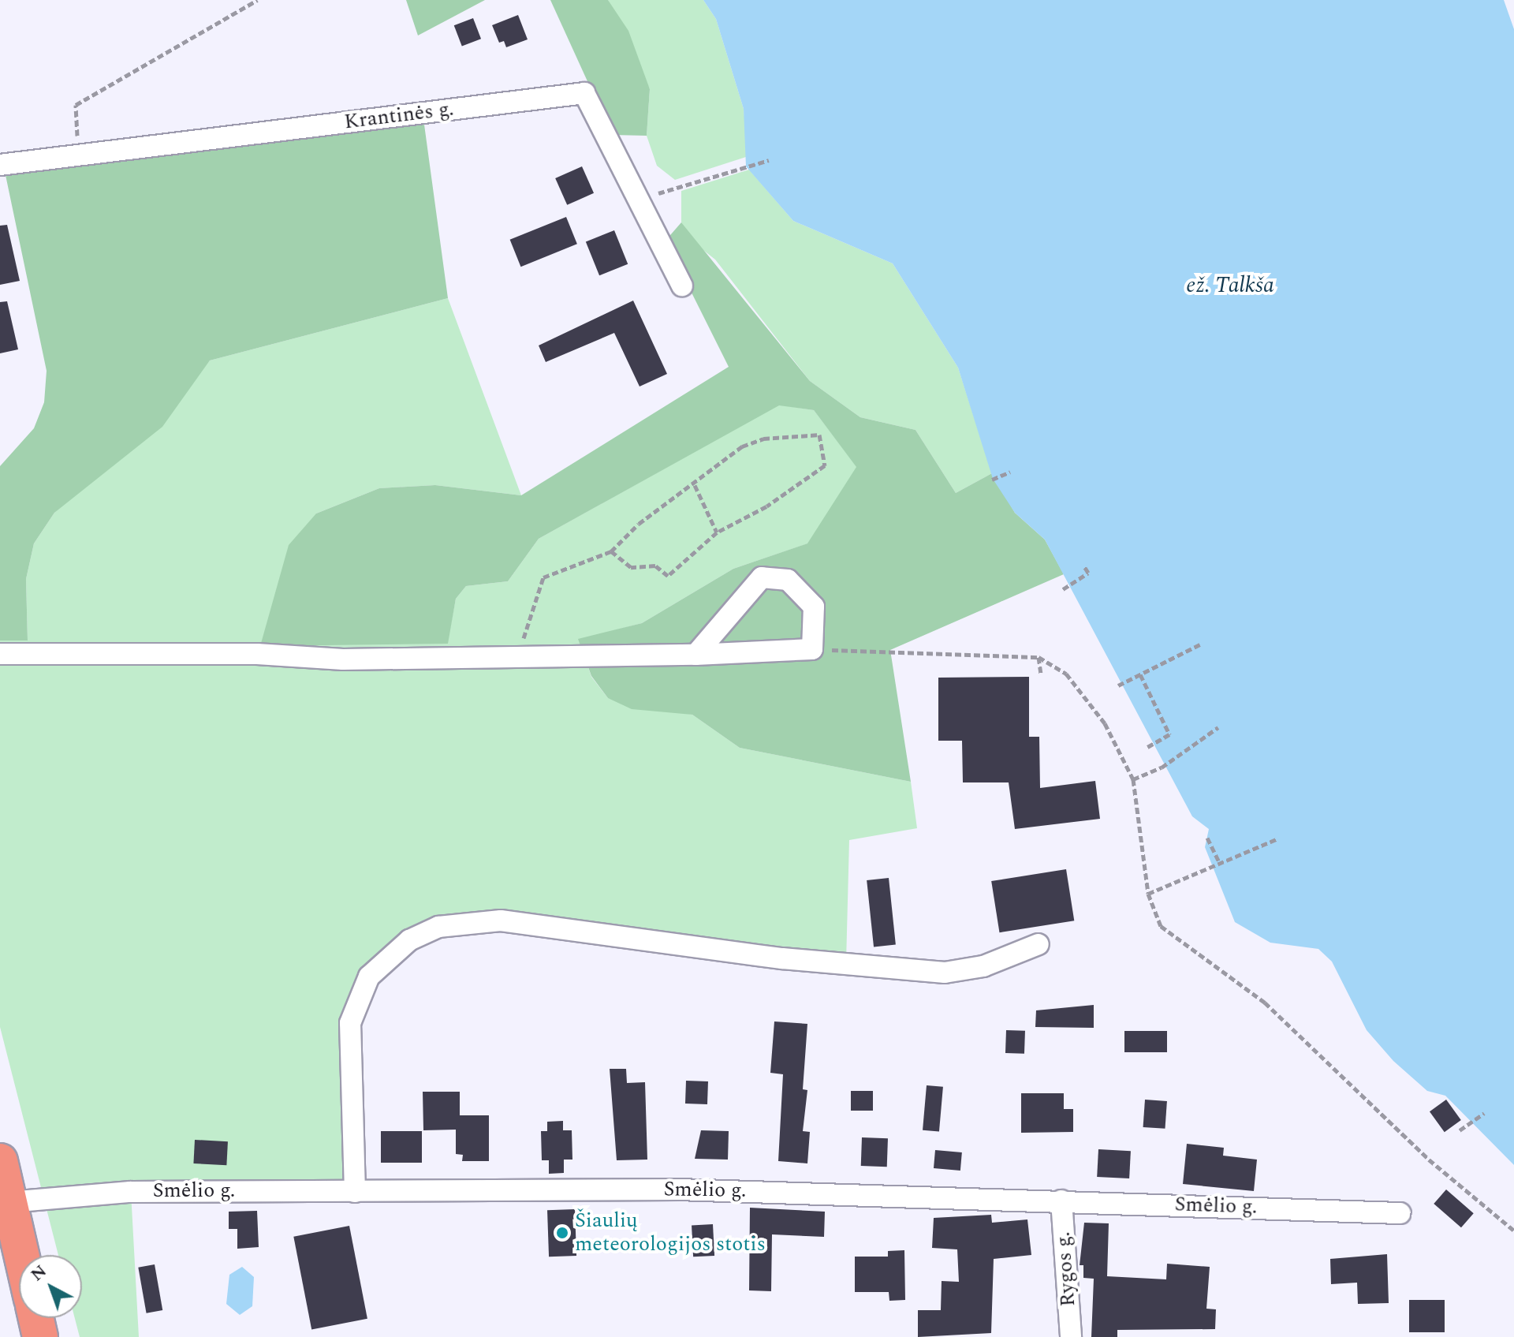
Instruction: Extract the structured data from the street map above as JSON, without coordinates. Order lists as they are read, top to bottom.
{
  "streets": {
    "street": ["Krantinės g.", "Smėlio g.", "Rygos g."]
  },
  "crossings": [
    ["Smėlio g.", "Rygos g."]
  ],
  "water": ["ež. Talkša"],
  "places": ["Šiaulių meteorologijos stotis"],
  "north": "top left"
}
